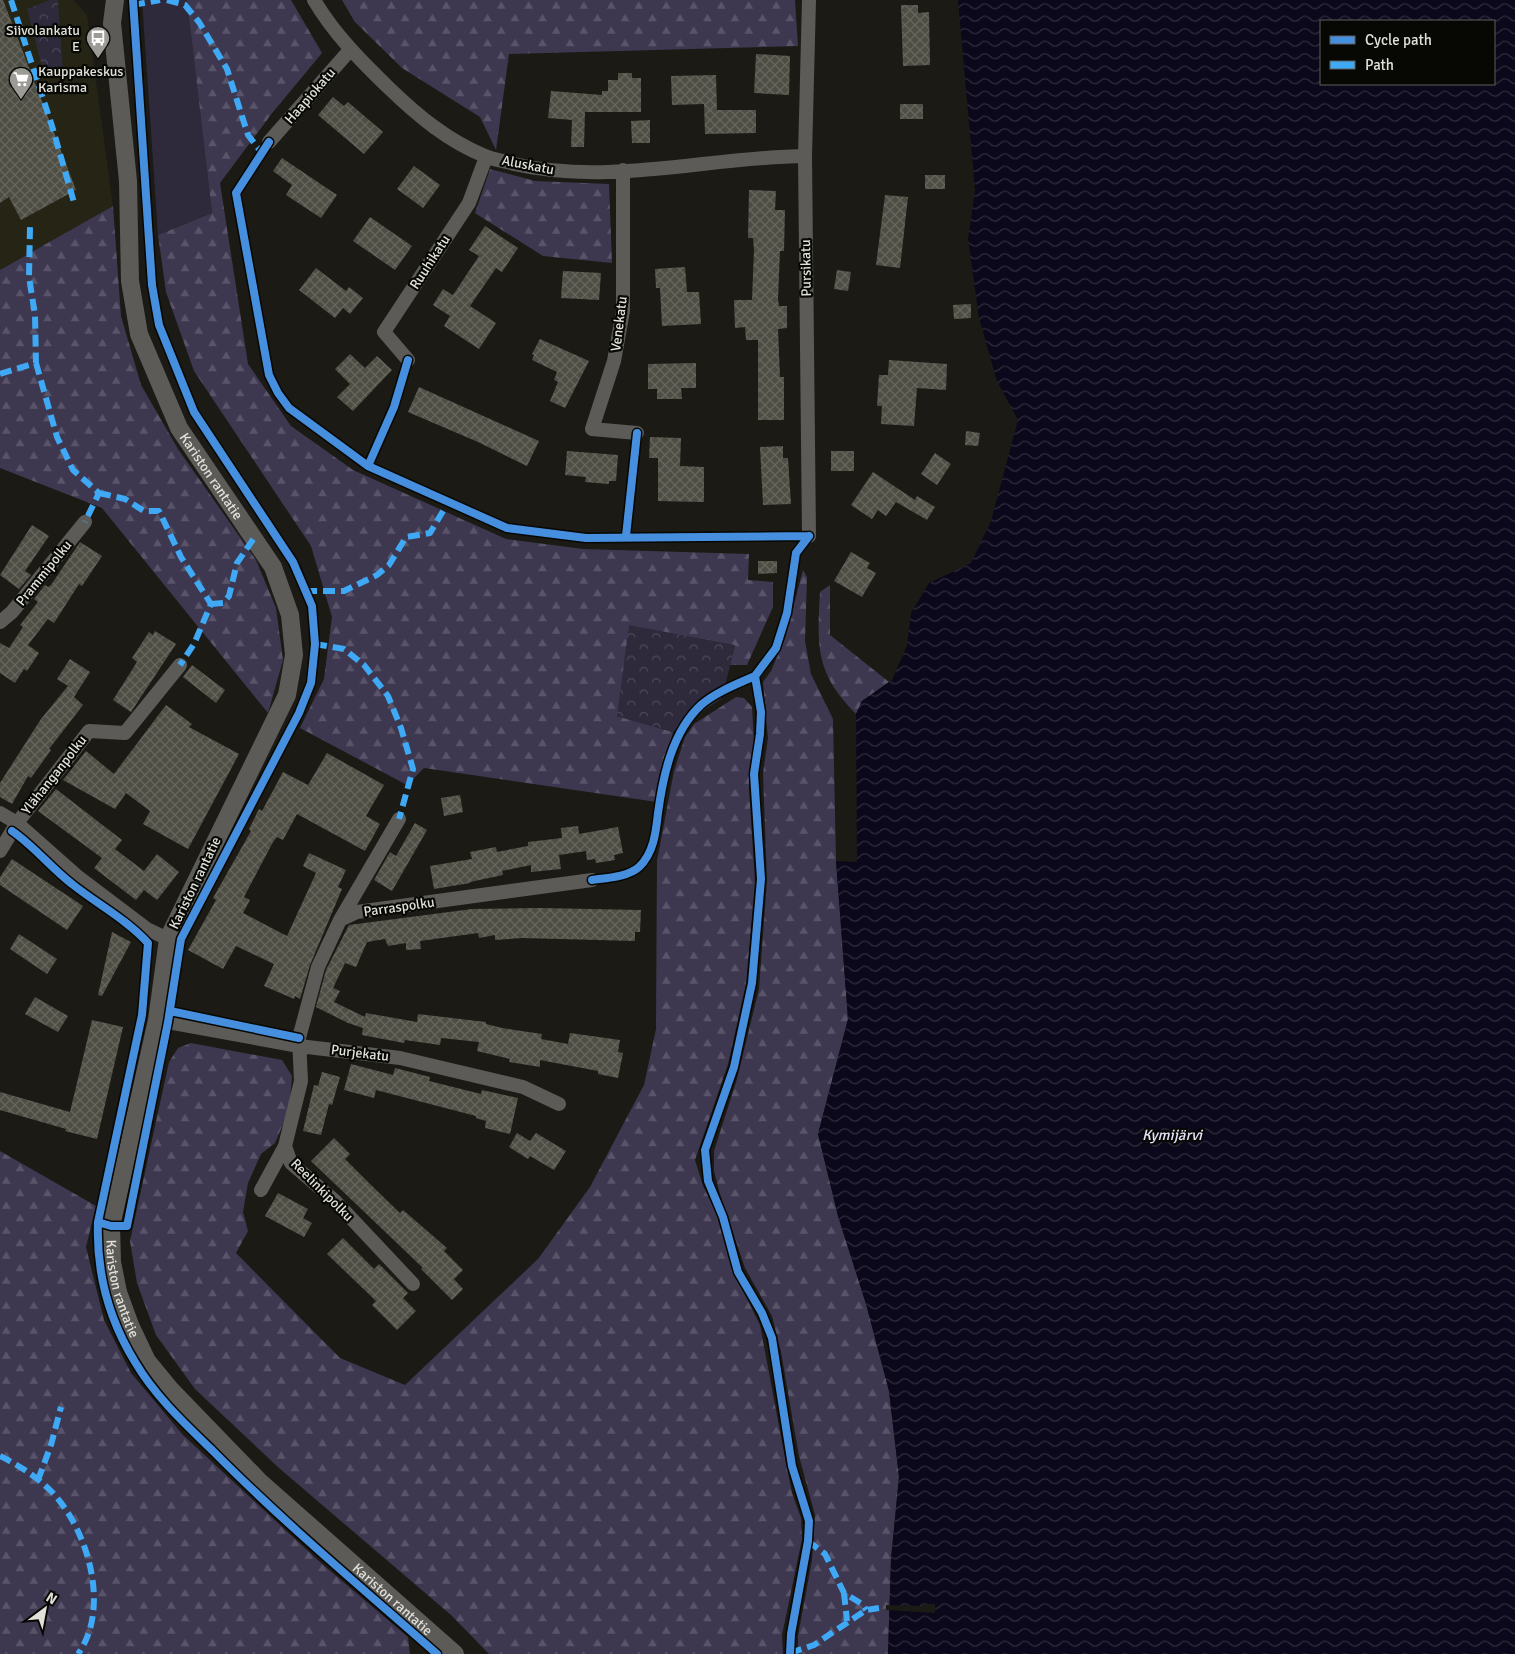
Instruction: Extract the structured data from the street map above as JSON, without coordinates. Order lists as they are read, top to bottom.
{
  "streets": {
    "street": [
      "Haapiokatu",
      "Aluskatu",
      "Ruuhikatu",
      "Pursikatu",
      "Venekatu",
      "Kariston rantatie",
      "Prammipolku",
      "Ylähanganpolku",
      "Parraspolku",
      "Purjekatu",
      "Reelinkipolku"
    ]
  },
  "crossings": [
    ["Haapiokatu", "Aluskatu"],
    ["Aluskatu", "Ruuhikatu"],
    ["Aluskatu", "Pursikatu"],
    ["Aluskatu", "Venekatu"],
    ["Kariston rantatie", "Purjekatu"],
    ["Purjekatu", "Reelinkipolku"]
  ],
  "water": ["Kymijärvi"],
  "places": {
    "bus stop": ["Siivolankatu E"],
    "supermarket": ["Kauppakeskus Karisma"]
  },
  "legend": ["Cycle path", "Path"],
  "north": "top right"
}
